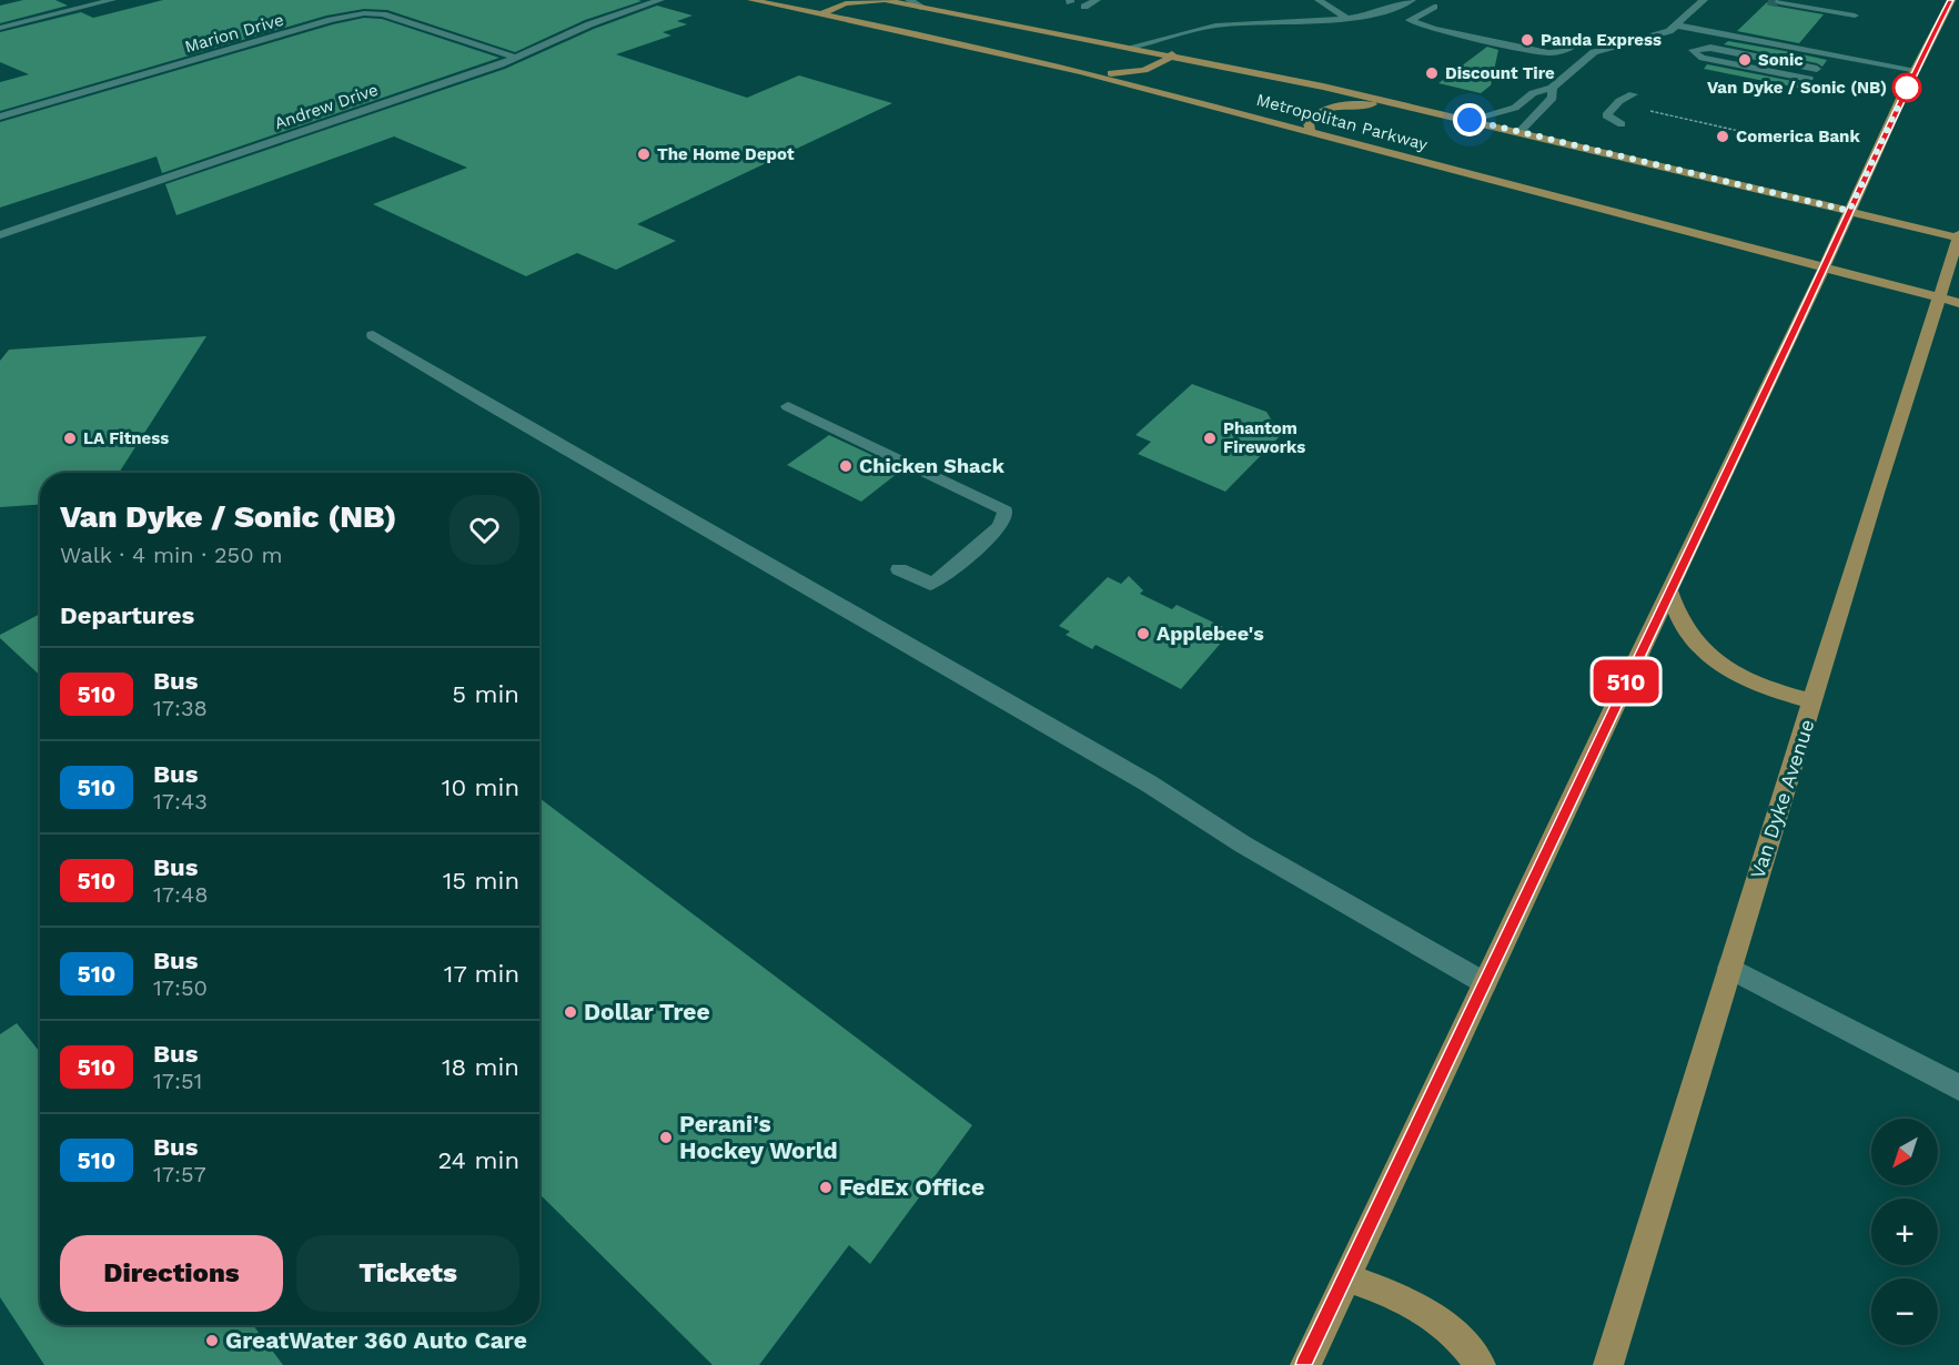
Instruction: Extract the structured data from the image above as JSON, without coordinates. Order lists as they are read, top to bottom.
{
  "streets": {
    "main road": ["Metropolitan Parkway", "Van Dyke Avenue"],
    "street": ["Marion Drive", "Andrew Drive"]
  },
  "crossings": [
    ["Marion Drive", "Andrew Drive"],
    ["Metropolitan Parkway", "Van Dyke Avenue"]
  ],
  "places": [
    "Panda Express",
    "Sonic",
    "Discount Tire",
    "Van Dyke / Sonic (NB)",
    "Comerica Bank",
    "The Home Depot",
    "LA Fitness",
    "Phantom Fireworks",
    "Chicken Shack",
    "Applebee's",
    "Dollar Tree",
    "Perani's Hockey World",
    "FedEx Office",
    "GreatWater 360 Auto Care"
  ],
  "lines": ["bus line 510"],
  "north": "bottom left",
  "page": {
    "on_map": "510",
    "heading": [
      ["Van Dyke / Sonic (NB)", "Walk · 4 min · 250 m"],
      "Departures"
    ],
    "list": [
      {
        "mark": "510",
        "name": "Bus",
        "note": "17:38",
        "value": "5 min"
      },
      {
        "mark": "510",
        "name": "Bus",
        "note": "17:43",
        "value": "10 min"
      },
      {
        "mark": "510",
        "name": "Bus",
        "note": "17:48",
        "value": "15 min"
      },
      {
        "mark": "510",
        "name": "Bus",
        "note": "17:50",
        "value": "17 min"
      },
      {
        "mark": "510",
        "name": "Bus",
        "note": "17:51",
        "value": "18 min"
      },
      {
        "mark": "510",
        "name": "Bus",
        "note": "17:57",
        "value": "24 min"
      }
    ],
    "map_buttons": ["+", "−"],
    "buttons": ["Directions", "Tickets"]
  }
}
